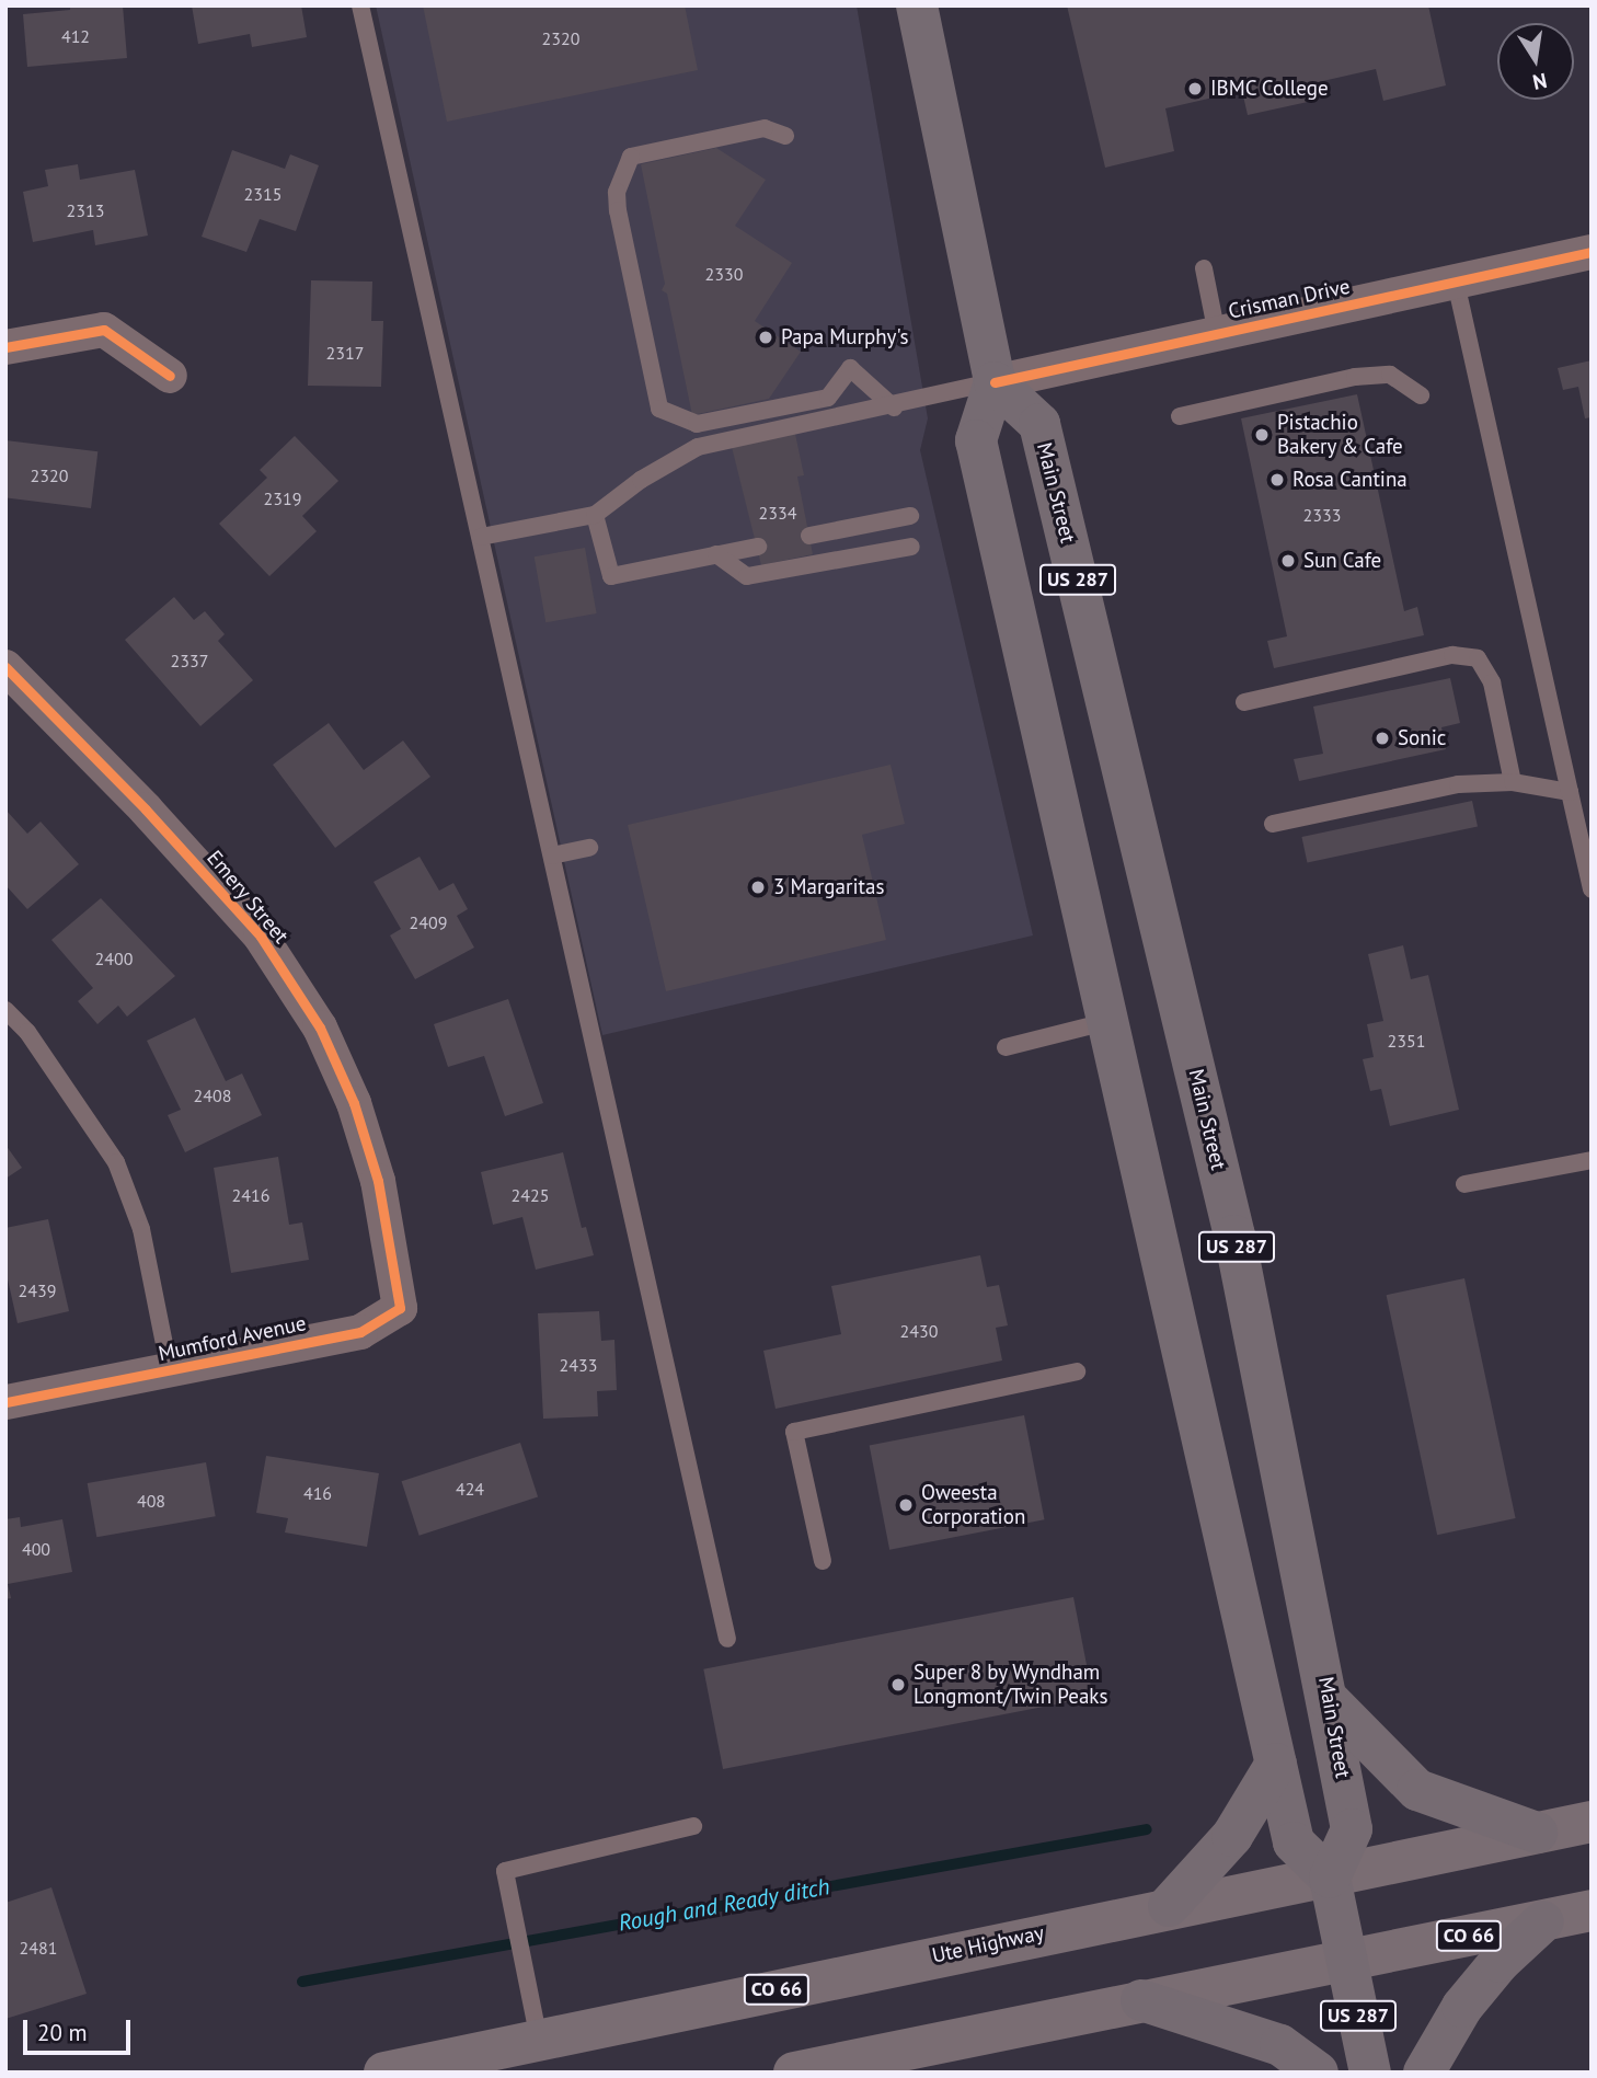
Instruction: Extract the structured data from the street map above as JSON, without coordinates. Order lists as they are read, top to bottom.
{
  "streets": {
    "highway": ["Main Street", "US 287"],
    "main road": ["CO 66", "Ute Highway"],
    "street": ["Crisman Drive", "Emery Street", "Mumford Avenue"]
  },
  "crossings": [
    ["Crisman Drive", "Main Street"],
    ["Crisman Drive", "US 287"],
    ["Main Street", "US 287"],
    ["Main Street", "Ute Highway"],
    ["US 287", "CO 66"],
    ["US 287", "Ute Highway"],
    ["Emery Street", "Mumford Avenue"]
  ],
  "water": ["Rough and Ready ditch"],
  "places": [
    "IBMC College",
    "Papa Murphy's",
    "Pistachio Bakery & Cafe",
    "Rosa Cantina",
    "Sun Cafe",
    "Sonic",
    "3 Margaritas",
    "Oweesta Corporation",
    "Super 8 by Wyndham Longmont/Twin Peaks"
  ],
  "house_numbers": [
    "412",
    "2320",
    "2315",
    "2313",
    "2330",
    "2317",
    "2320",
    "2319",
    "2334",
    "2333",
    "2337",
    "2409",
    "2400",
    "2351",
    "2408",
    "2416",
    "2425",
    "2439",
    "2430",
    "2433",
    "424",
    "416",
    "408",
    "400",
    "2481"
  ],
  "scale_bar": "20 m",
  "north": "bottom"
}
